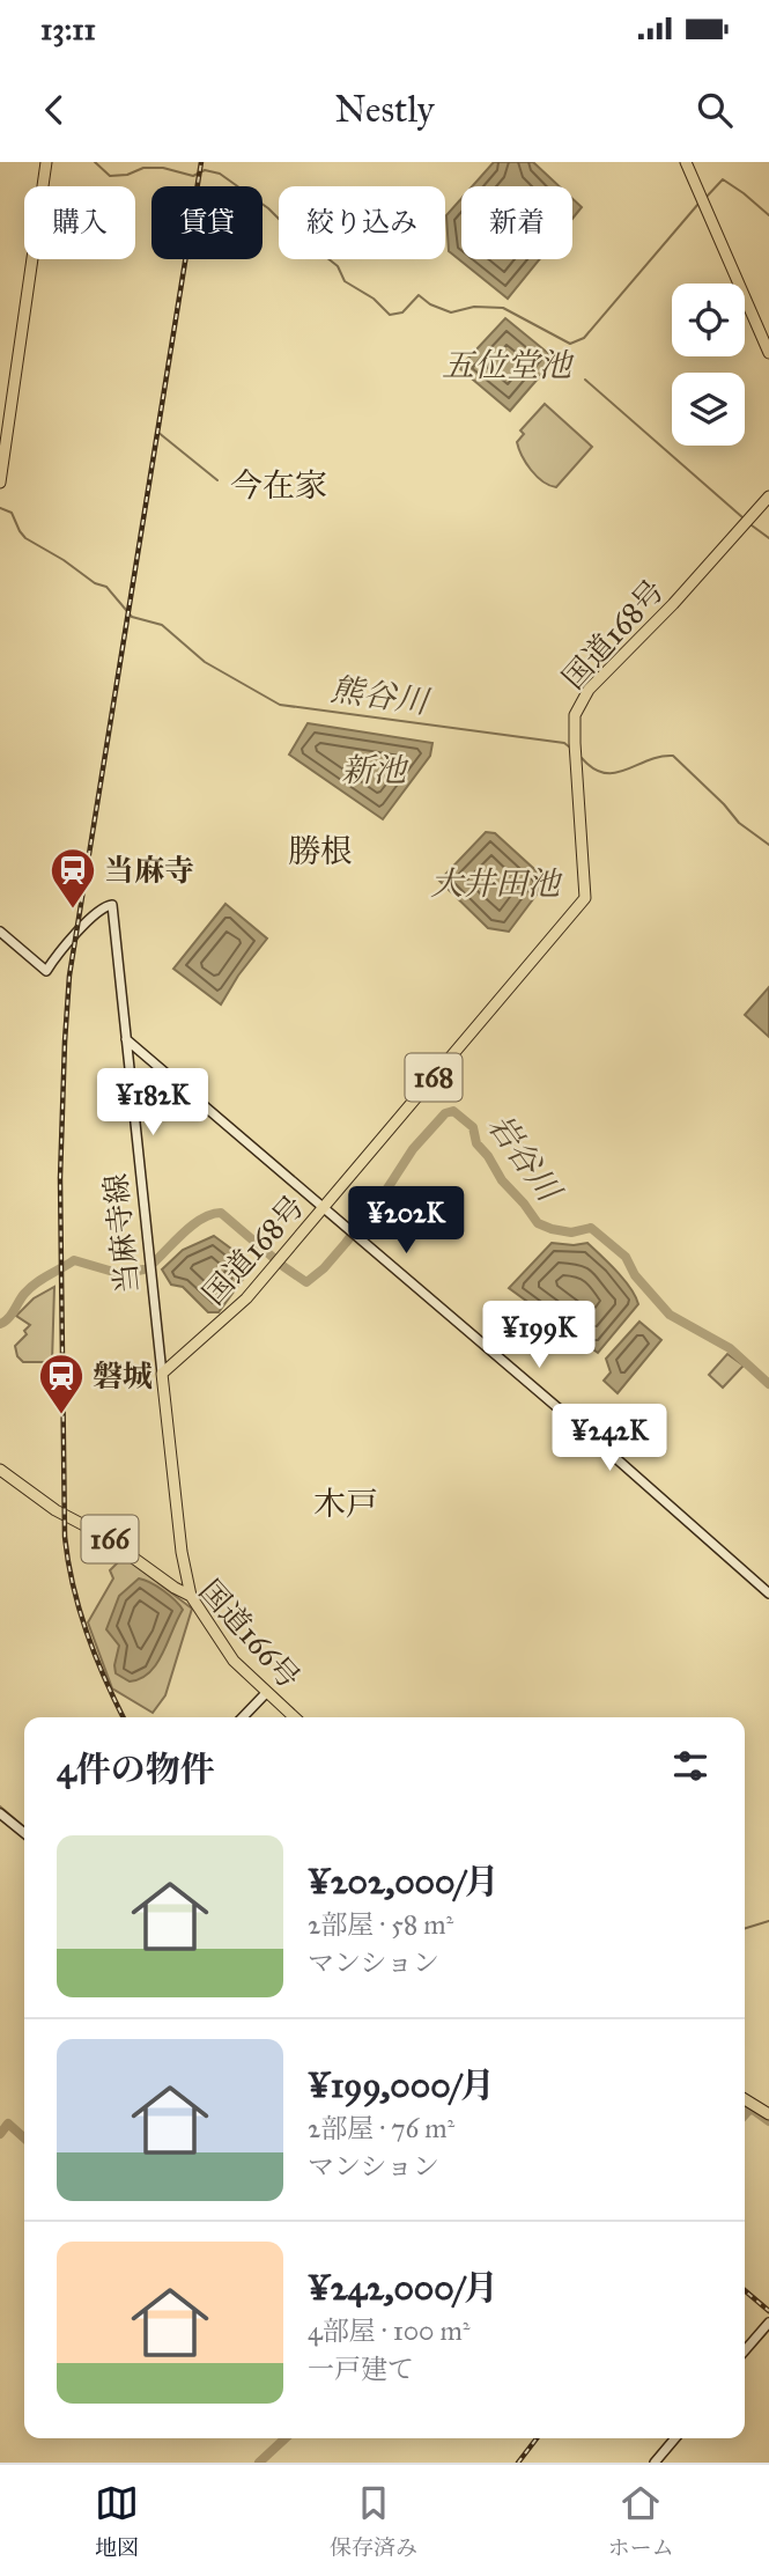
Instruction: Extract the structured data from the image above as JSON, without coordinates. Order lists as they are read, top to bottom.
{
  "streets": {
    "highway": [
      "国道168号",
      "168",
      "166",
      "国道166号"
    ],
    "street": ["当麻寺線"]
  },
  "crossings": [
    ["国道168号", "当麻寺線"]
  ],
  "districts": ["今在家", "勝根", "木戸"],
  "water": [
    "五位堂池",
    "熊谷川",
    "新池",
    "大井田池",
    "岩谷川"
  ],
  "places": {
    "station": ["当麻寺", "磐城"]
  },
  "page": {
    "status": "13:11",
    "header": "Nestly",
    "chip": [
      "購入",
      "賃貸",
      "絞り込み",
      "新着"
    ],
    "price": [
      "¥182K",
      "¥202K",
      "¥199K",
      "¥242K"
    ],
    "heading": "4件の物件",
    "list": [
      {
        "name": "¥202,000/月",
        "note": "2部屋 · 58 m² · マンション"
      },
      {
        "name": "¥199,000/月",
        "note": "2部屋 · 76 m² · マンション"
      },
      {
        "name": "¥242,000/月",
        "note": "4部屋 · 100 m² · 一戸建て"
      }
    ],
    "tabs": ["地図", "保存済み", "ホーム"]
  }
}
